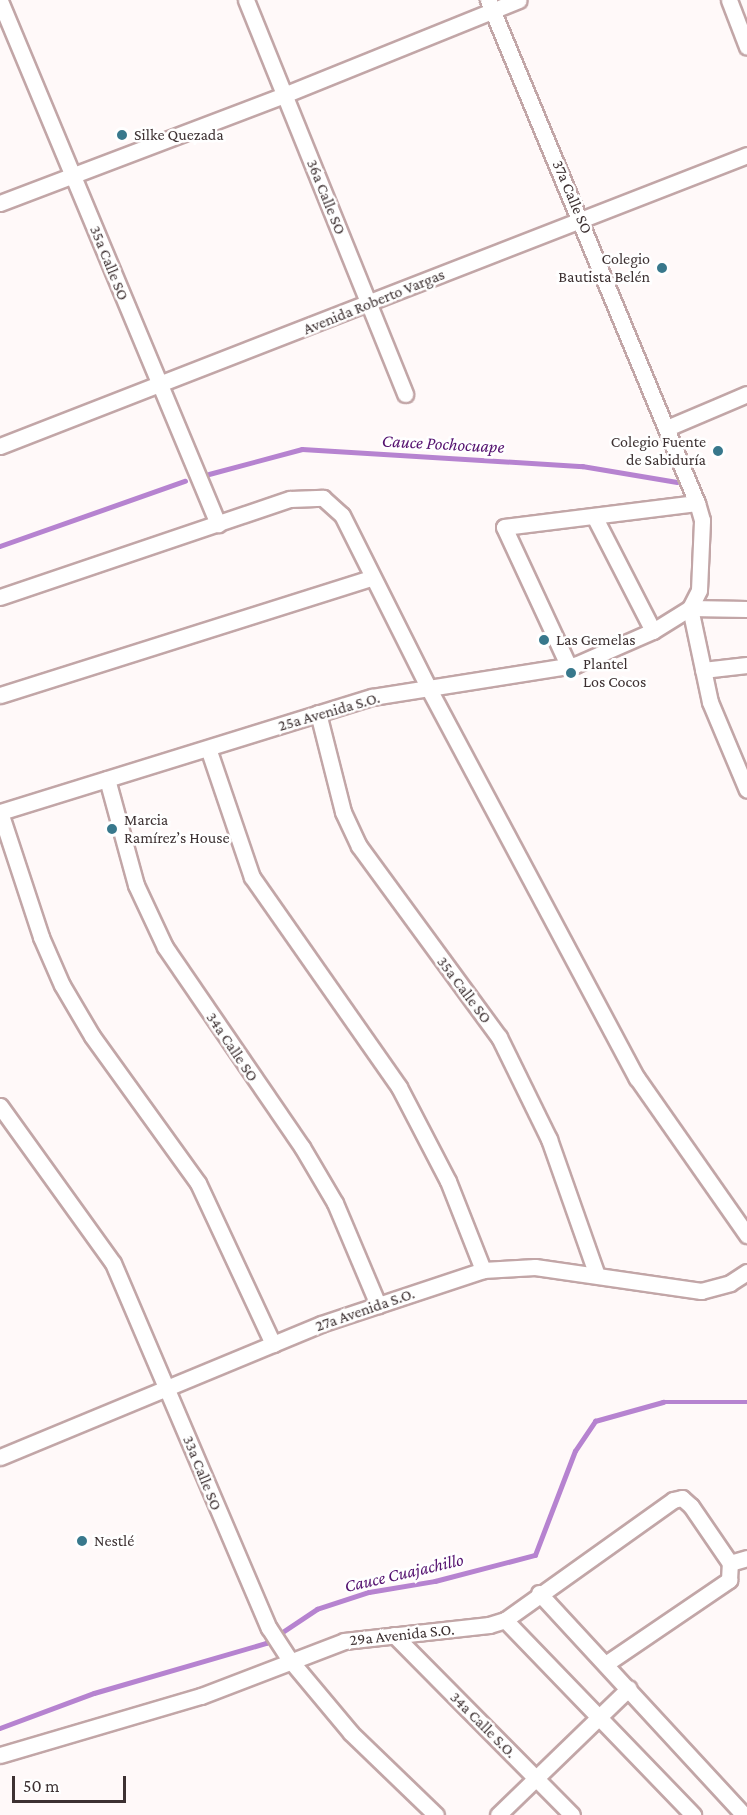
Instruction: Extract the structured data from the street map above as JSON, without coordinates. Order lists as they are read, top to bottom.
{
  "streets": {
    "street": [
      "36a Calle SO",
      "37a Calle SO",
      "35a Calle SO",
      "Avenida Roberto Vargas",
      "25a Avenida S.O.",
      "34a Calle SO",
      "27a Avenida S.O.",
      "33a Calle SO",
      "29a Avenida S.O.",
      "34a Calle S.O."
    ]
  },
  "crossings": [
    ["36a Calle SO", "Avenida Roberto Vargas"],
    ["37a Calle SO", "Avenida Roberto Vargas"],
    ["35a Calle SO", "Avenida Roberto Vargas"],
    ["35a Calle SO", "25a Avenida S.O."],
    ["35a Calle SO", "27a Avenida S.O."],
    ["25a Avenida S.O.", "34a Calle SO"],
    ["34a Calle SO", "27a Avenida S.O."],
    ["27a Avenida S.O.", "33a Calle SO"],
    ["33a Calle SO", "29a Avenida S.O."],
    ["29a Avenida S.O.", "34a Calle S.O."]
  ],
  "water": ["Cauce Pochocuape", "Cauce Cuajachillo"],
  "places": [
    "Silke Quezada",
    "Colegio Bautista Belén",
    "Colegio Fuente de Sabiduría",
    "Las Gemelas",
    "Plantel Los Cocos",
    "Marcia Ramírez’s House",
    "Nestlé"
  ],
  "scale_bar": "50 m"
}
